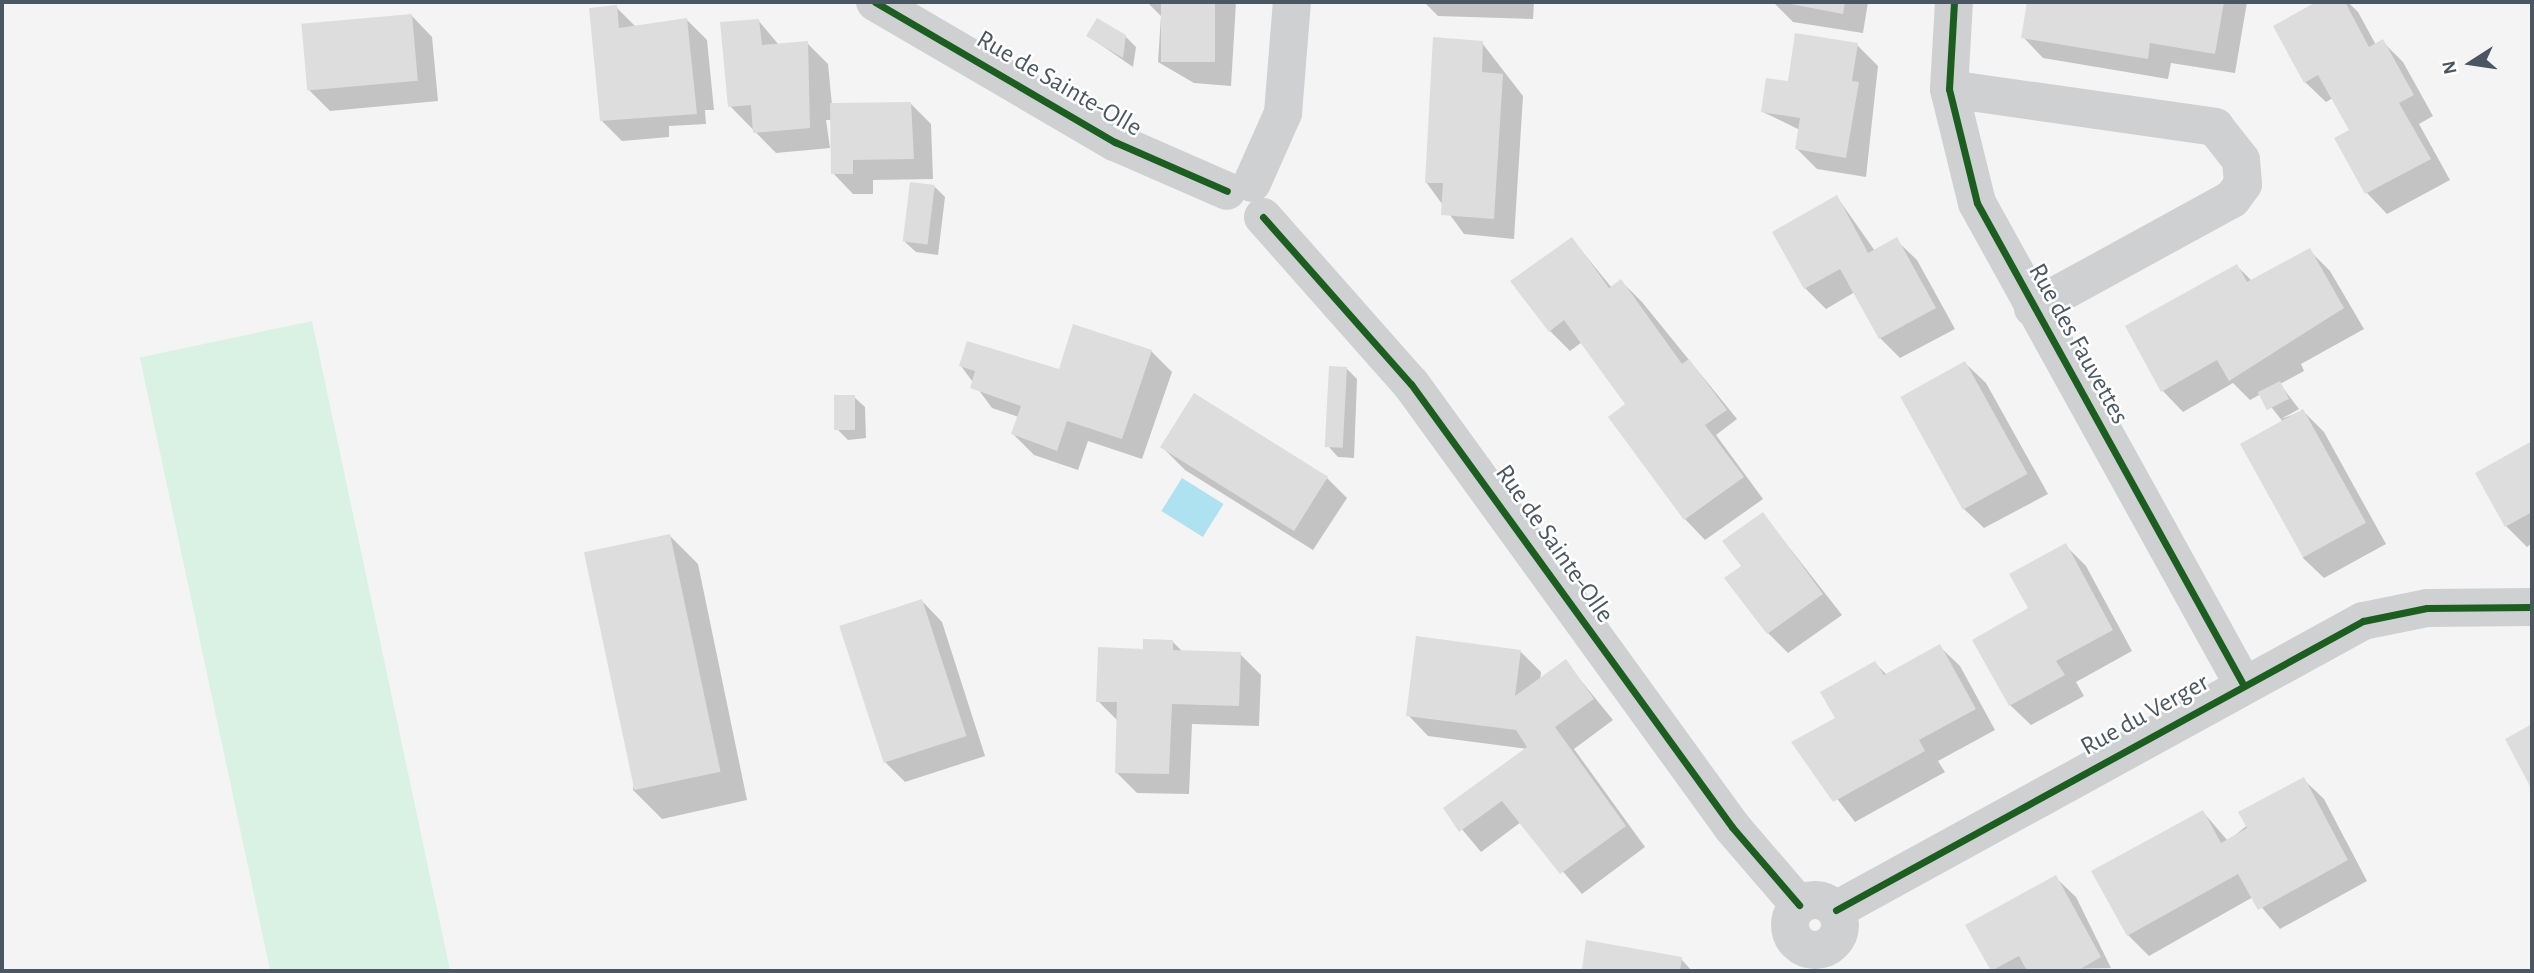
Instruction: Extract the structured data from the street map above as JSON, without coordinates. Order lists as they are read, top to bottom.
{
  "streets": {
    "street": ["Rue de Sainte-Olle", "Rue des Fauvettes", "Rue du Verger"]
  },
  "crossings": [
    ["Rue de Sainte-Olle", "Rue du Verger"],
    ["Rue des Fauvettes", "Rue du Verger"]
  ],
  "north": "left"
}
